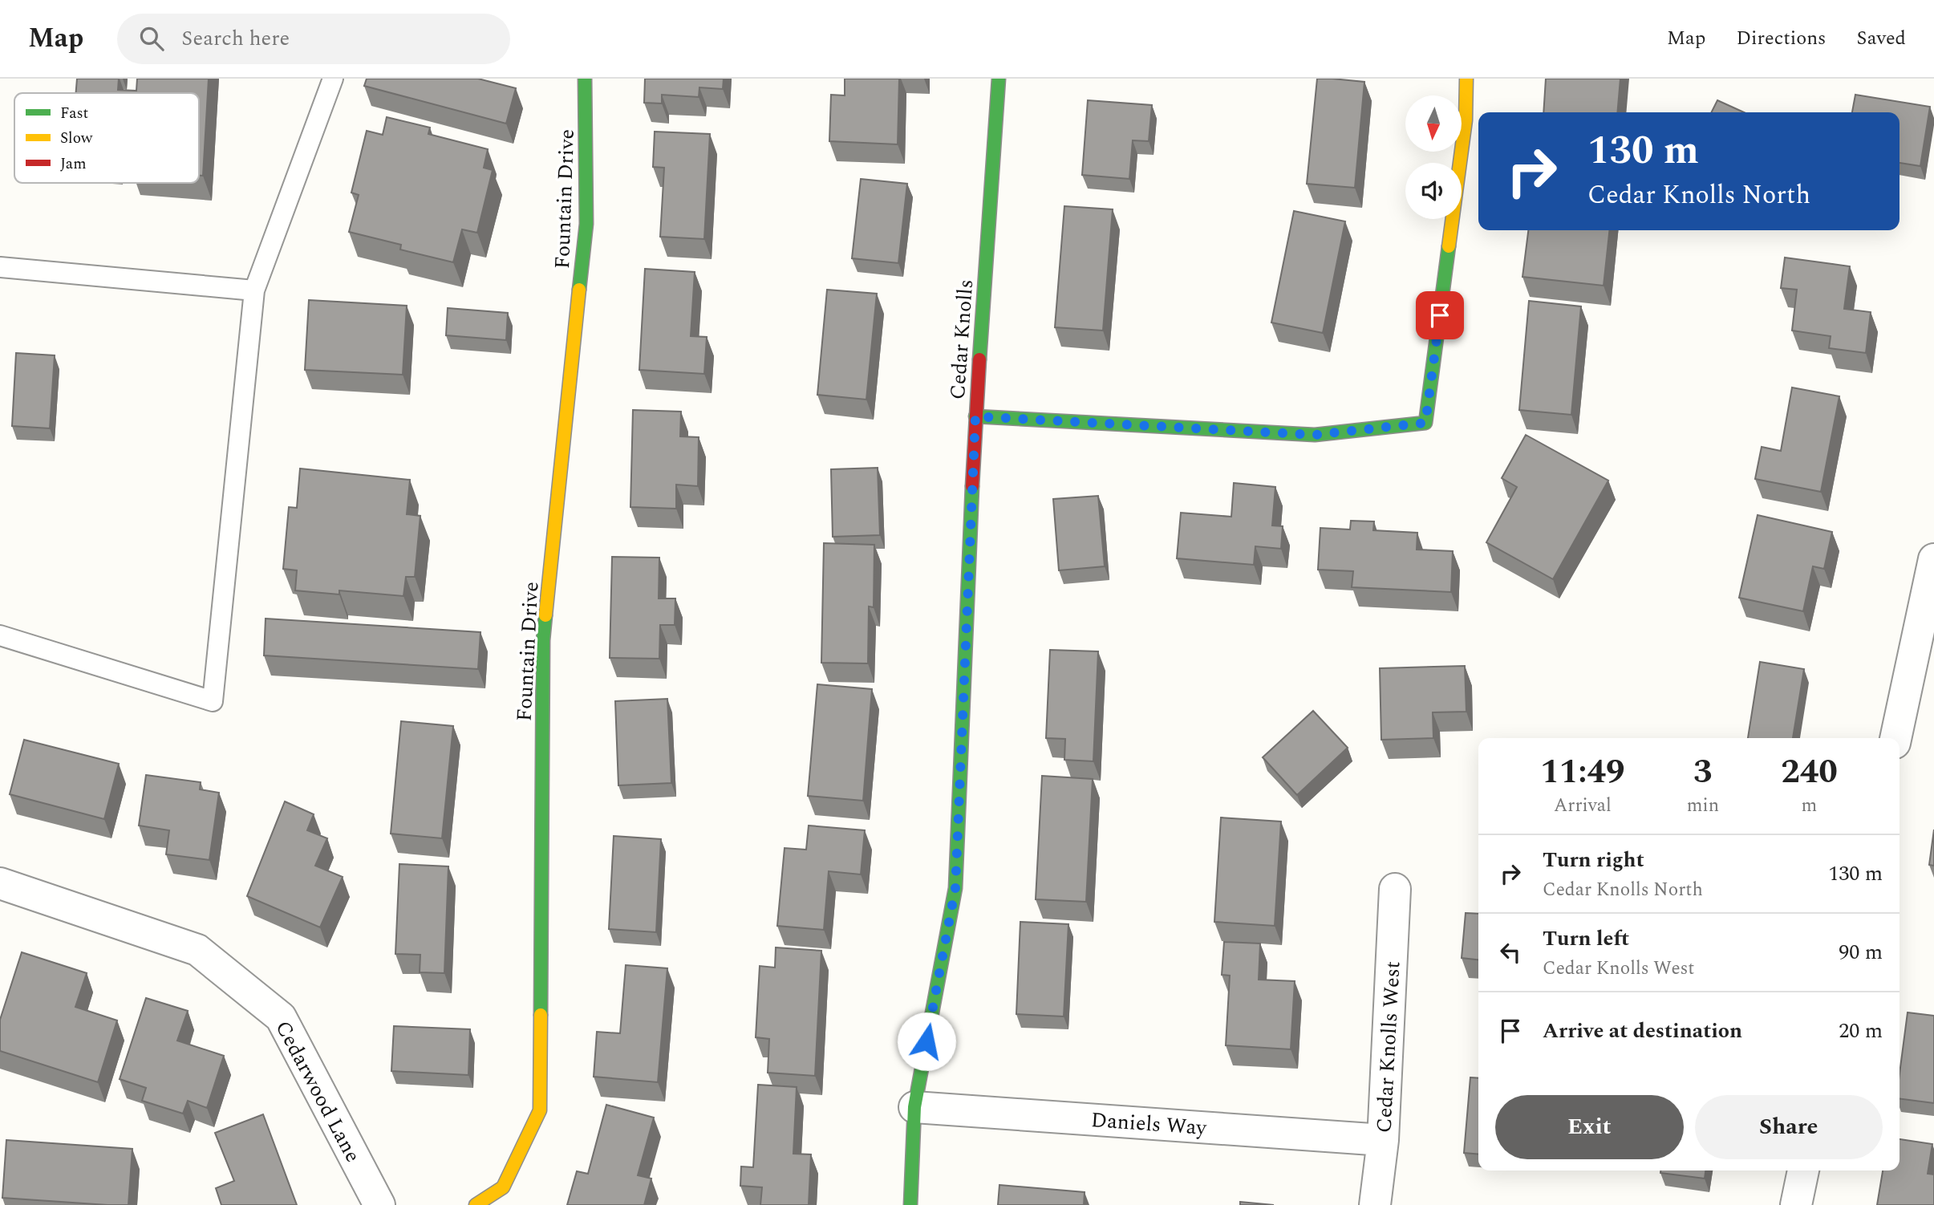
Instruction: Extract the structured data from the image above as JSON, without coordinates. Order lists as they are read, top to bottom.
{
  "streets": {
    "street": [
      "Fountain Drive",
      "Cedar Knolls",
      "Cedar Knolls West",
      "Cedarwood Lane",
      "Daniels Way"
    ]
  },
  "crossings": [
    ["Cedar Knolls", "Daniels Way"],
    ["Cedar Knolls West", "Daniels Way"]
  ],
  "legend": ["Fast", "Slow", "Jam"],
  "north": "bottom",
  "page": {
    "header": "Map",
    "search": "Search here",
    "nav": ["Map", "Directions", "Saved"],
    "turn": ["130 m", "Cedar Knolls North"],
    "eta": [
      "11:49",
      "Arrival",
      "3",
      "min",
      "240",
      "m"
    ],
    "list": [
      {
        "name": "Turn right",
        "note": "Cedar Knolls North",
        "value": "130 m"
      },
      {
        "name": "Turn left",
        "note": "Cedar Knolls West",
        "value": "90 m"
      },
      {
        "name": "Arrive at destination",
        "value": "20 m"
      }
    ],
    "buttons": ["Exit", "Share"]
  }
}
